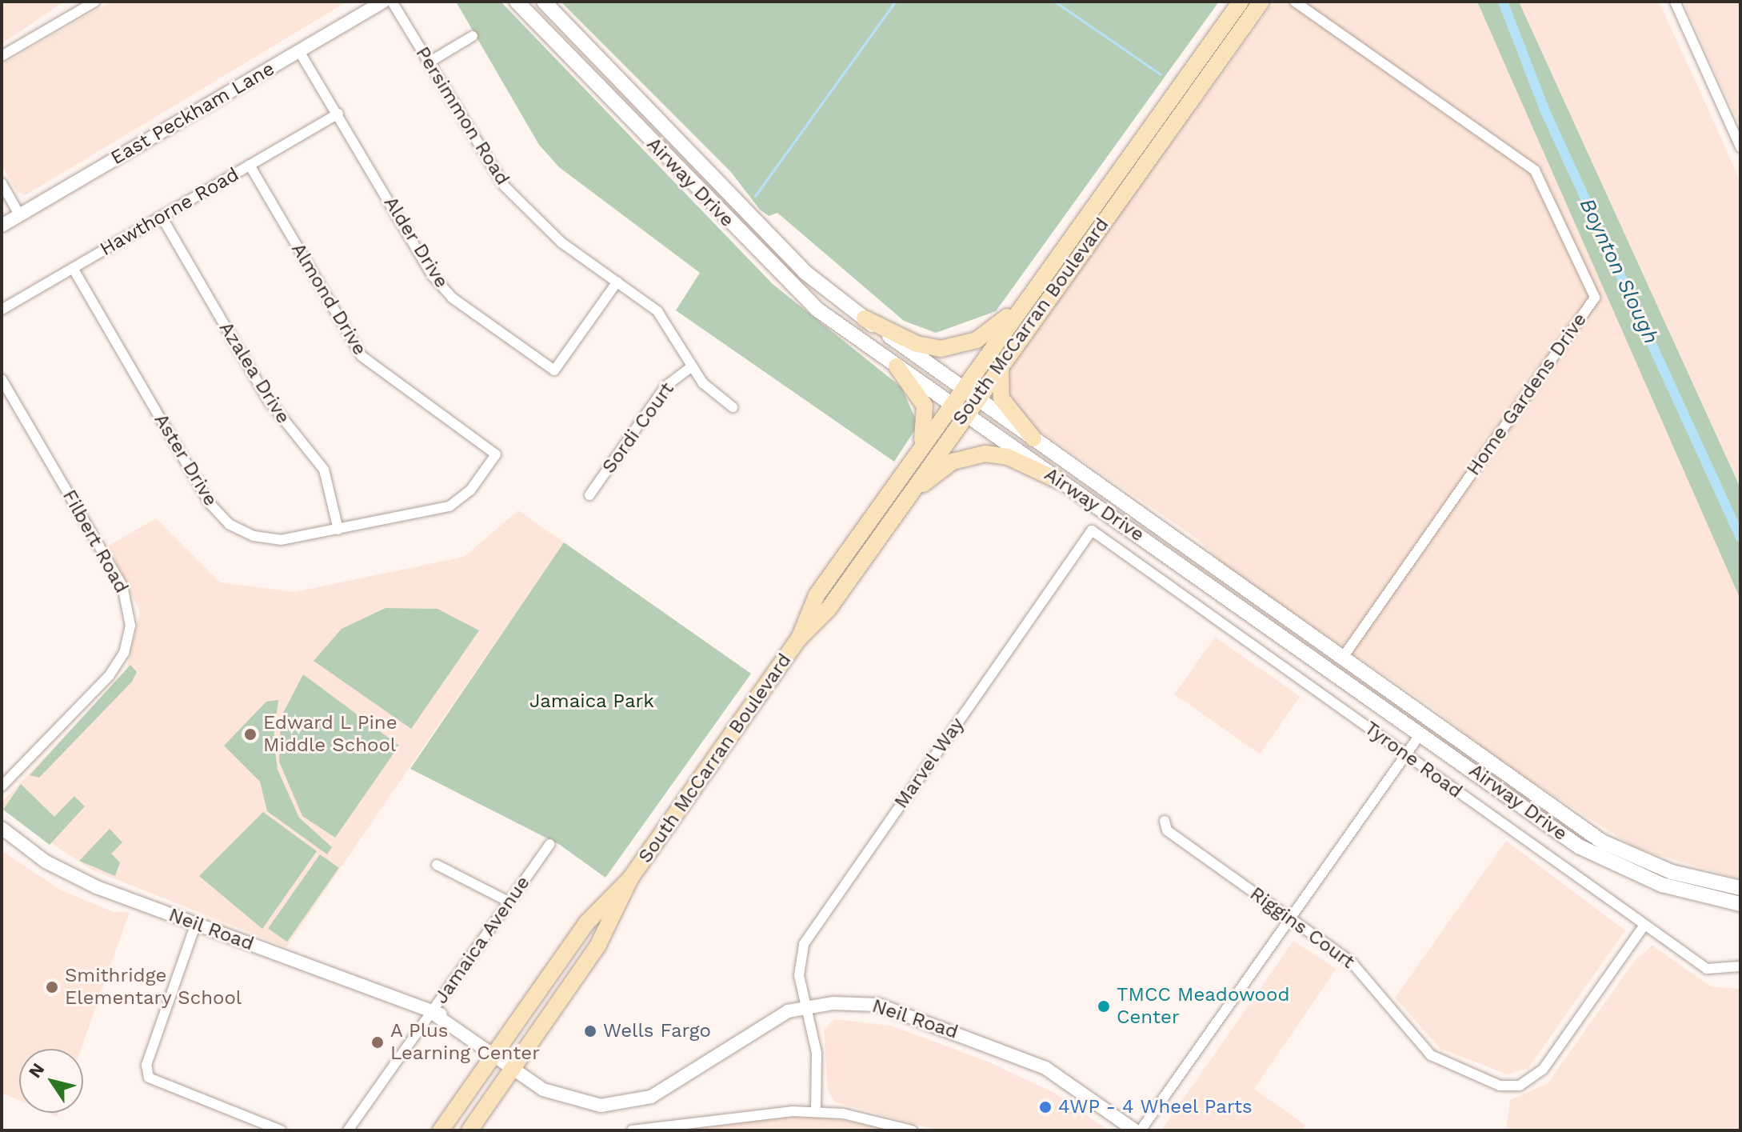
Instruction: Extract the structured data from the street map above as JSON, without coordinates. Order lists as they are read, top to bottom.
{
  "streets": {
    "main road": ["Airway Drive", "South McCarran Boulevard"],
    "street": [
      "East Peckham Lane",
      "Persimmon Road",
      "Hawthorne Road",
      "Alder Drive",
      "Almond Drive",
      "Azalea Drive",
      "Home Gardens Drive",
      "Sordi Court",
      "Aster Drive",
      "Filbert Road",
      "Tyrone Road",
      "Marvel Way",
      "Riggins Court",
      "Neil Road",
      "Jamaica Avenue"
    ]
  },
  "crossings": [
    ["East Peckham Lane", "Alder Drive"],
    ["Persimmon Road", "Alder Drive"],
    ["Persimmon Road", "Sordi Court"],
    ["Airway Drive", "South McCarran Boulevard"],
    ["Airway Drive", "Home Gardens Drive"],
    ["Hawthorne Road", "Alder Drive"],
    ["Hawthorne Road", "Almond Drive"],
    ["Hawthorne Road", "Azalea Drive"],
    ["Hawthorne Road", "Aster Drive"],
    ["Almond Drive", "Aster Drive"],
    ["South McCarran Boulevard", "Neil Road"],
    ["Azalea Drive", "Aster Drive"],
    ["Tyrone Road", "Marvel Way"],
    ["Tyrone Road", "Riggins Court"],
    ["Marvel Way", "Neil Road"],
    ["Neil Road", "Jamaica Avenue"]
  ],
  "water": ["Boynton Slough"],
  "parks": ["Jamaica Park"],
  "places": [
    "Edward L Pine Middle School",
    "Smithridge Elementary School",
    "TMCC Meadowood Center",
    "Wells Fargo",
    "A Plus Learning Center",
    "4WP - 4 Wheel Parts"
  ],
  "north": "top left"
}
